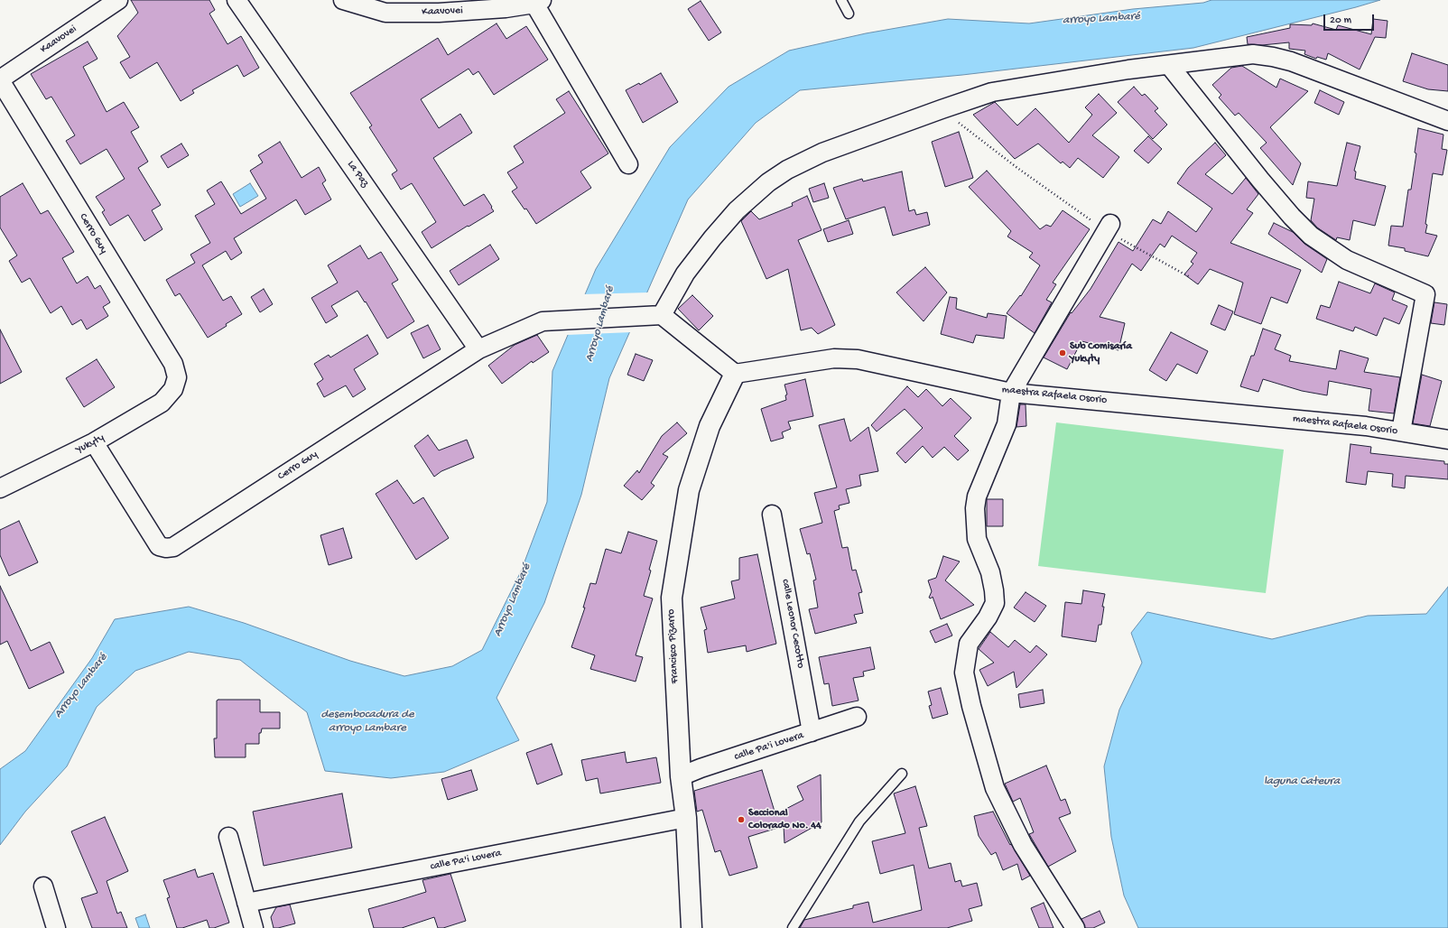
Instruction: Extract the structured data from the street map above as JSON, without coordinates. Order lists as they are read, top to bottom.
{
  "streets": {
    "street": [
      "Kaavovei",
      "La Paz",
      "Cerro Guy",
      "maestra Rafaela Osorio",
      "Yukyty",
      "calle Leonor Cecotto",
      "Francisco Pizarro",
      "calle Pa'i Lovera"
    ]
  },
  "crossings": [
    ["Kaavovei", "Cerro Guy"],
    ["La Paz", "Cerro Guy"],
    ["Cerro Guy", "Yukyty"],
    ["maestra Rafaela Osorio", "Francisco Pizarro"],
    ["calle Leonor Cecotto", "calle Pa'i Lovera"],
    ["Francisco Pizarro", "calle Pa'i Lovera"]
  ],
  "water": [
    "arroyo Lambaré",
    "Arroyo Lambaré",
    "desembocadura de arroyo Lambare",
    "laguna Cateura"
  ],
  "places": ["Sub Comisaría Yukyty", "Seccional Colorado No. 44"],
  "scale_bar": "20 m"
}
